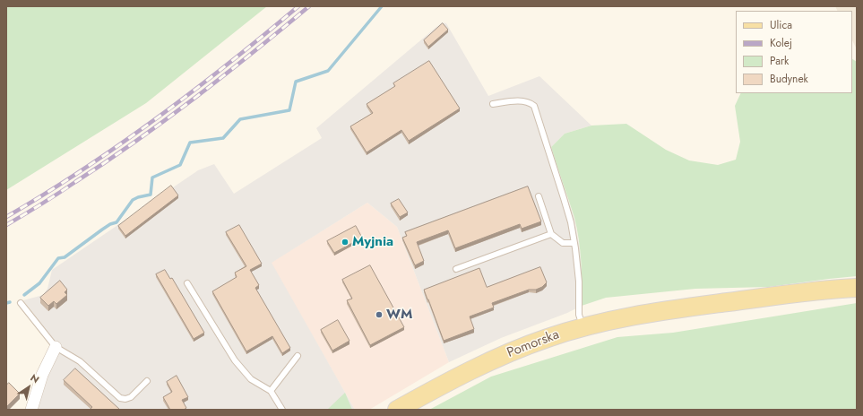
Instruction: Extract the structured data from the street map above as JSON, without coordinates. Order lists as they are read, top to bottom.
{
  "streets": {
    "main road": ["Pomorska"]
  },
  "places": ["Myjnia", "WM"],
  "legend": [
    "Ulica",
    "Kolej",
    "Park",
    "Budynek"
  ],
  "north": "top right"
}
